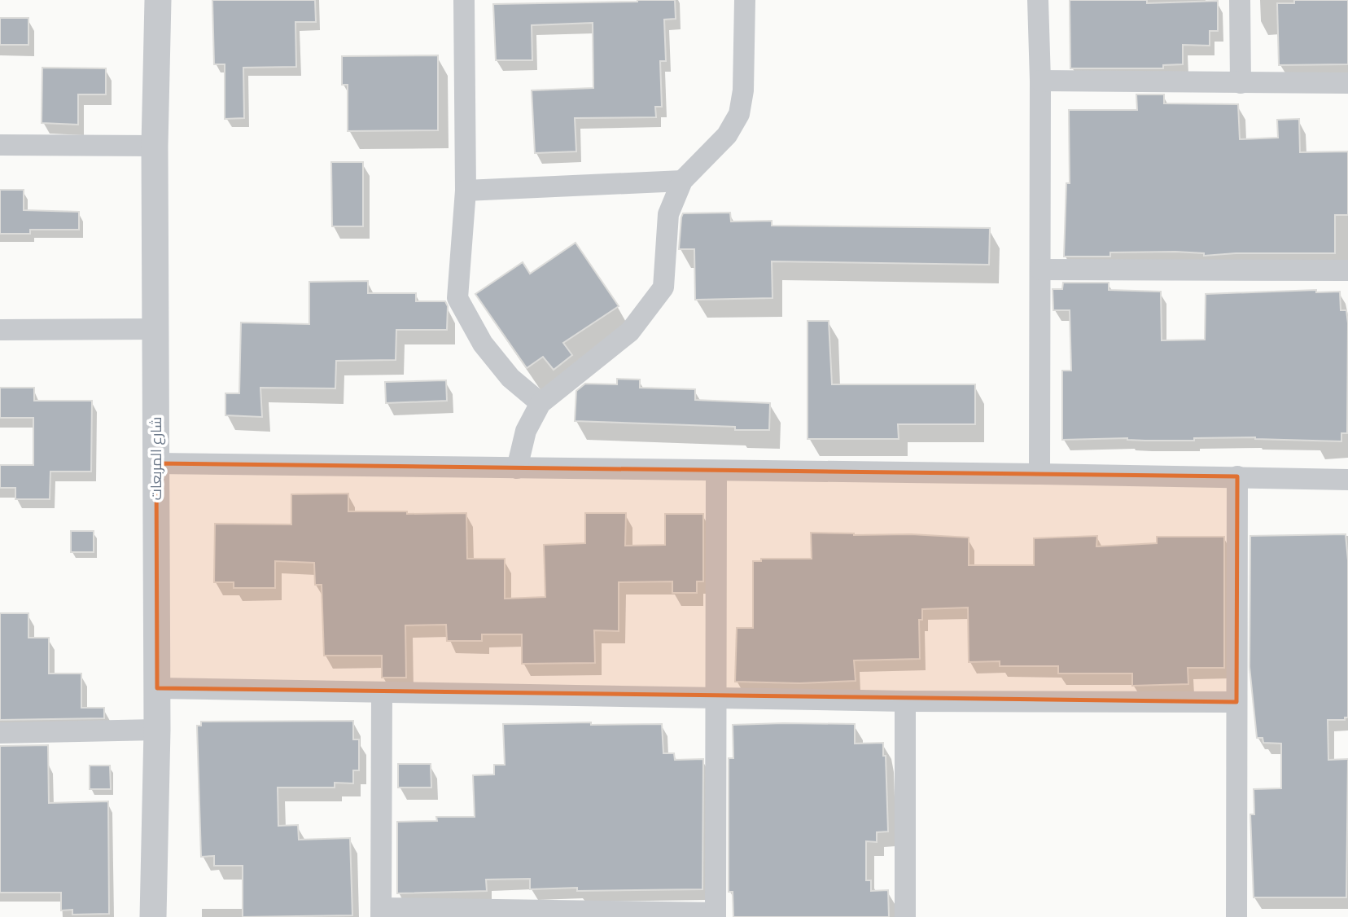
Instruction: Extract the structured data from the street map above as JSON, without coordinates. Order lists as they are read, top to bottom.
{
  "streets": {
    "street": ["شارع المربعات"]
  }
}
